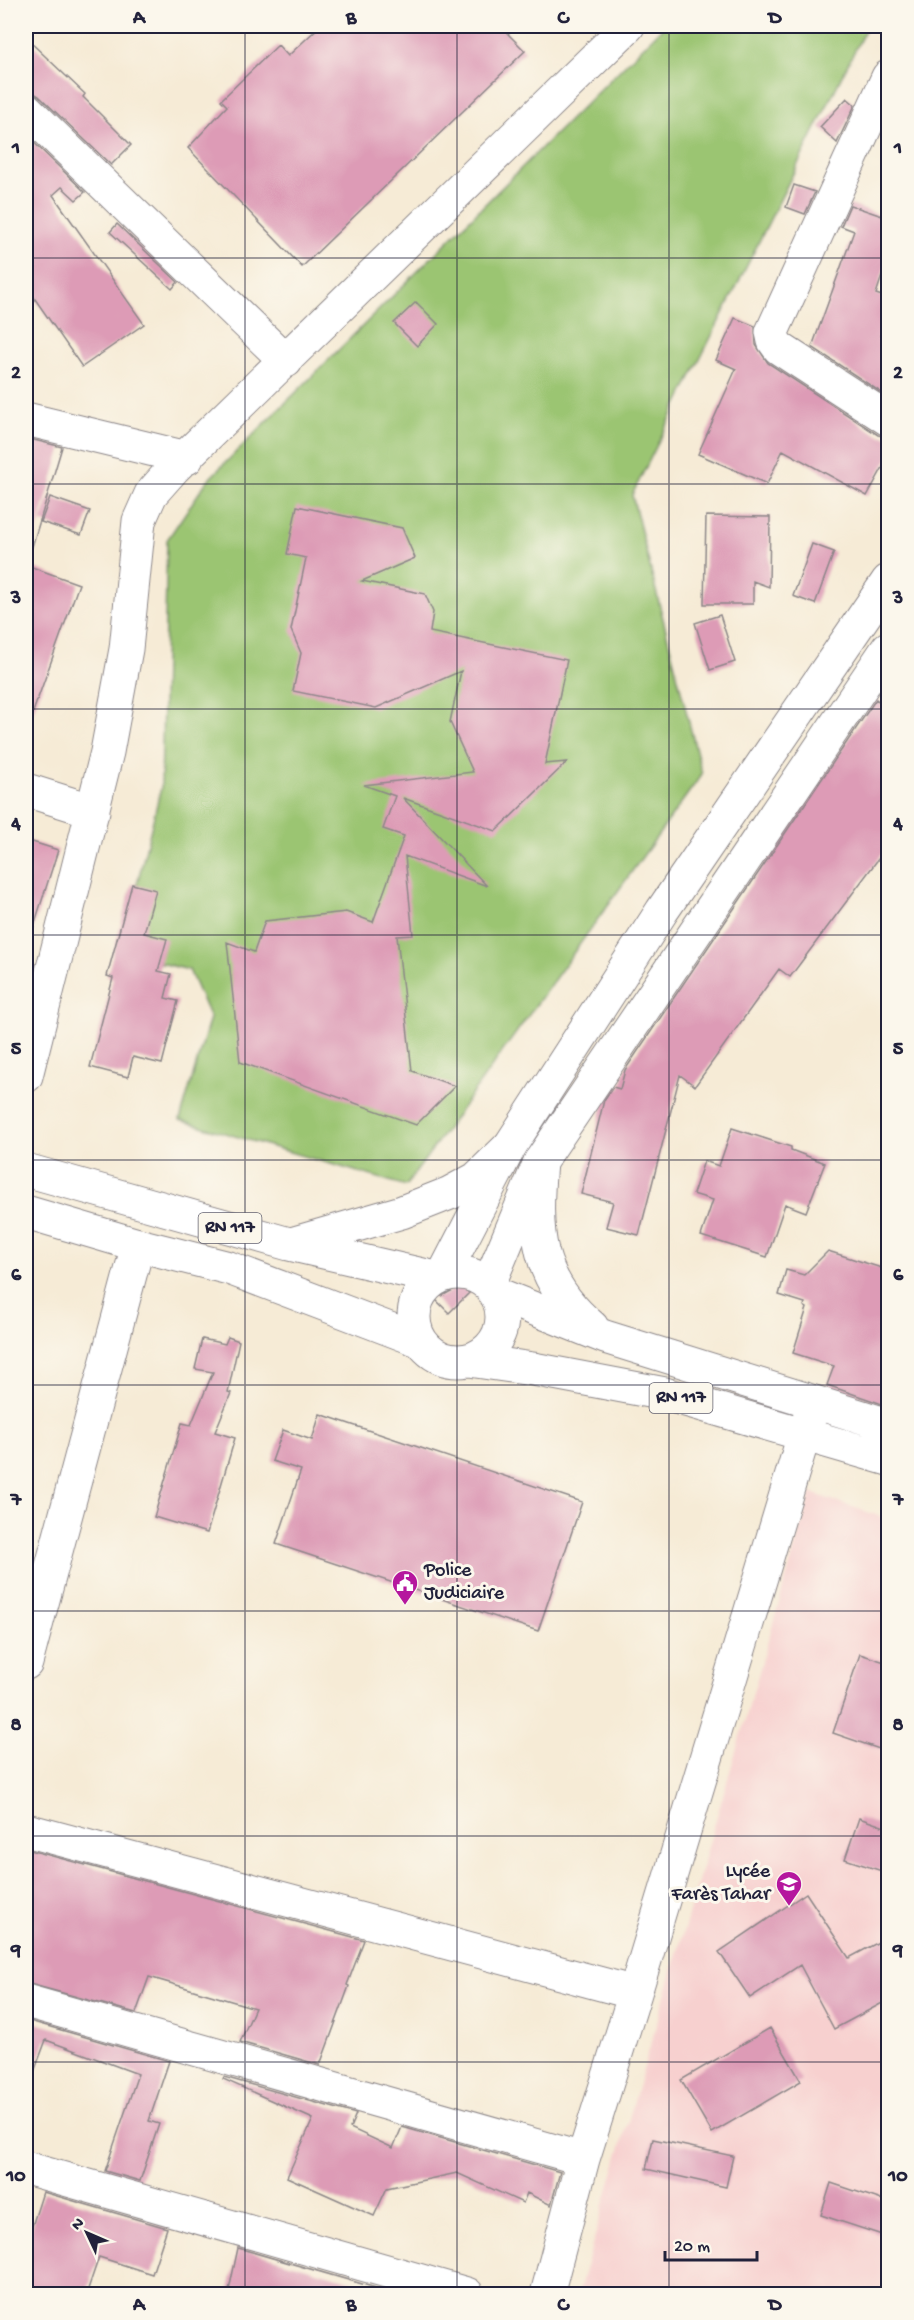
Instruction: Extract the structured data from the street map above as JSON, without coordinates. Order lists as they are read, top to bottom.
{
  "streets": {
    "street": ["RN 117"]
  },
  "places": {
    "public building": ["Police Judiciaire"],
    "school or university": ["Lycée Farès Tahar"]
  },
  "scale_bar": "20 m",
  "north": "top left",
  "grid": {
    "columns": [
      "A",
      "B",
      "C",
      "D"
    ],
    "rows": [
      "1",
      "2",
      "3",
      "4",
      "5",
      "6",
      "7",
      "8",
      "9",
      "10"
    ]
  }
}
